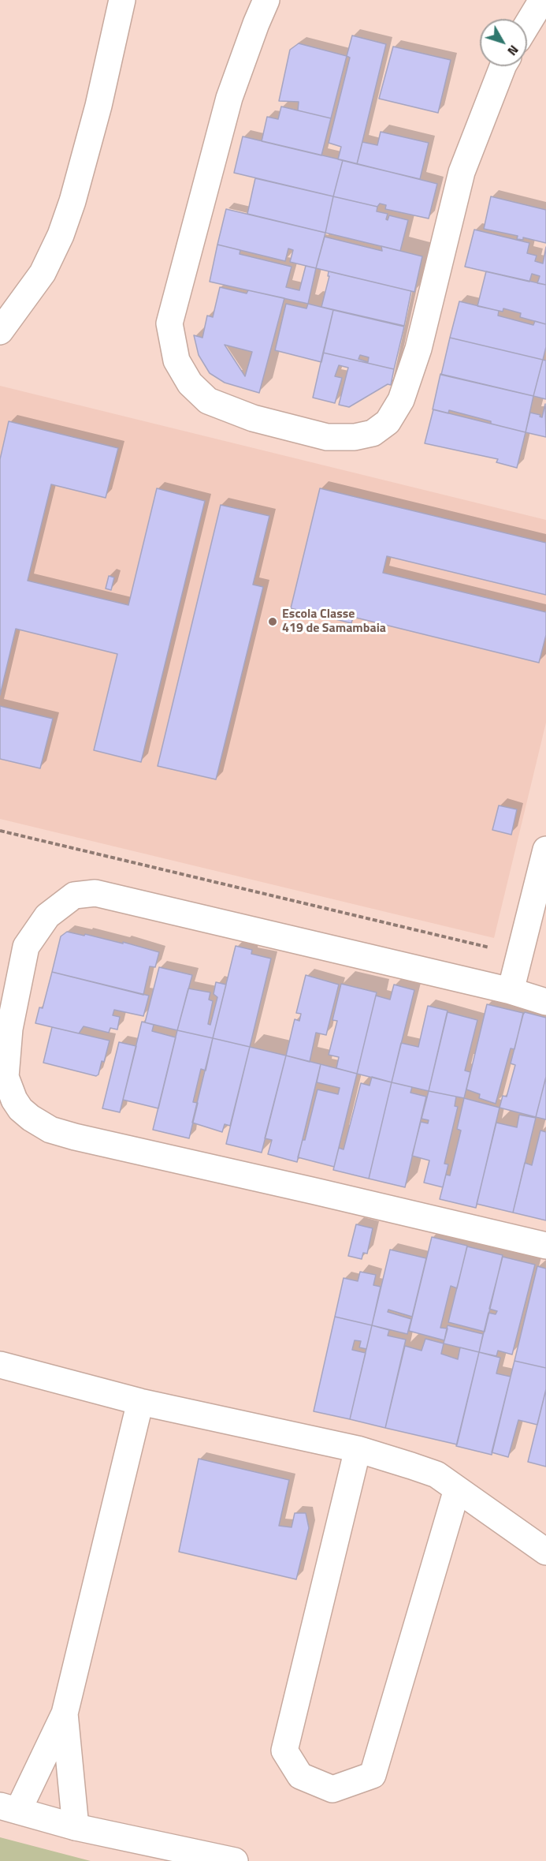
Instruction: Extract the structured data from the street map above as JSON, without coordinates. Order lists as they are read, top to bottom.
{
  "places": ["Escola Classe 419 de Samambaia"],
  "north": "bottom right"
}
